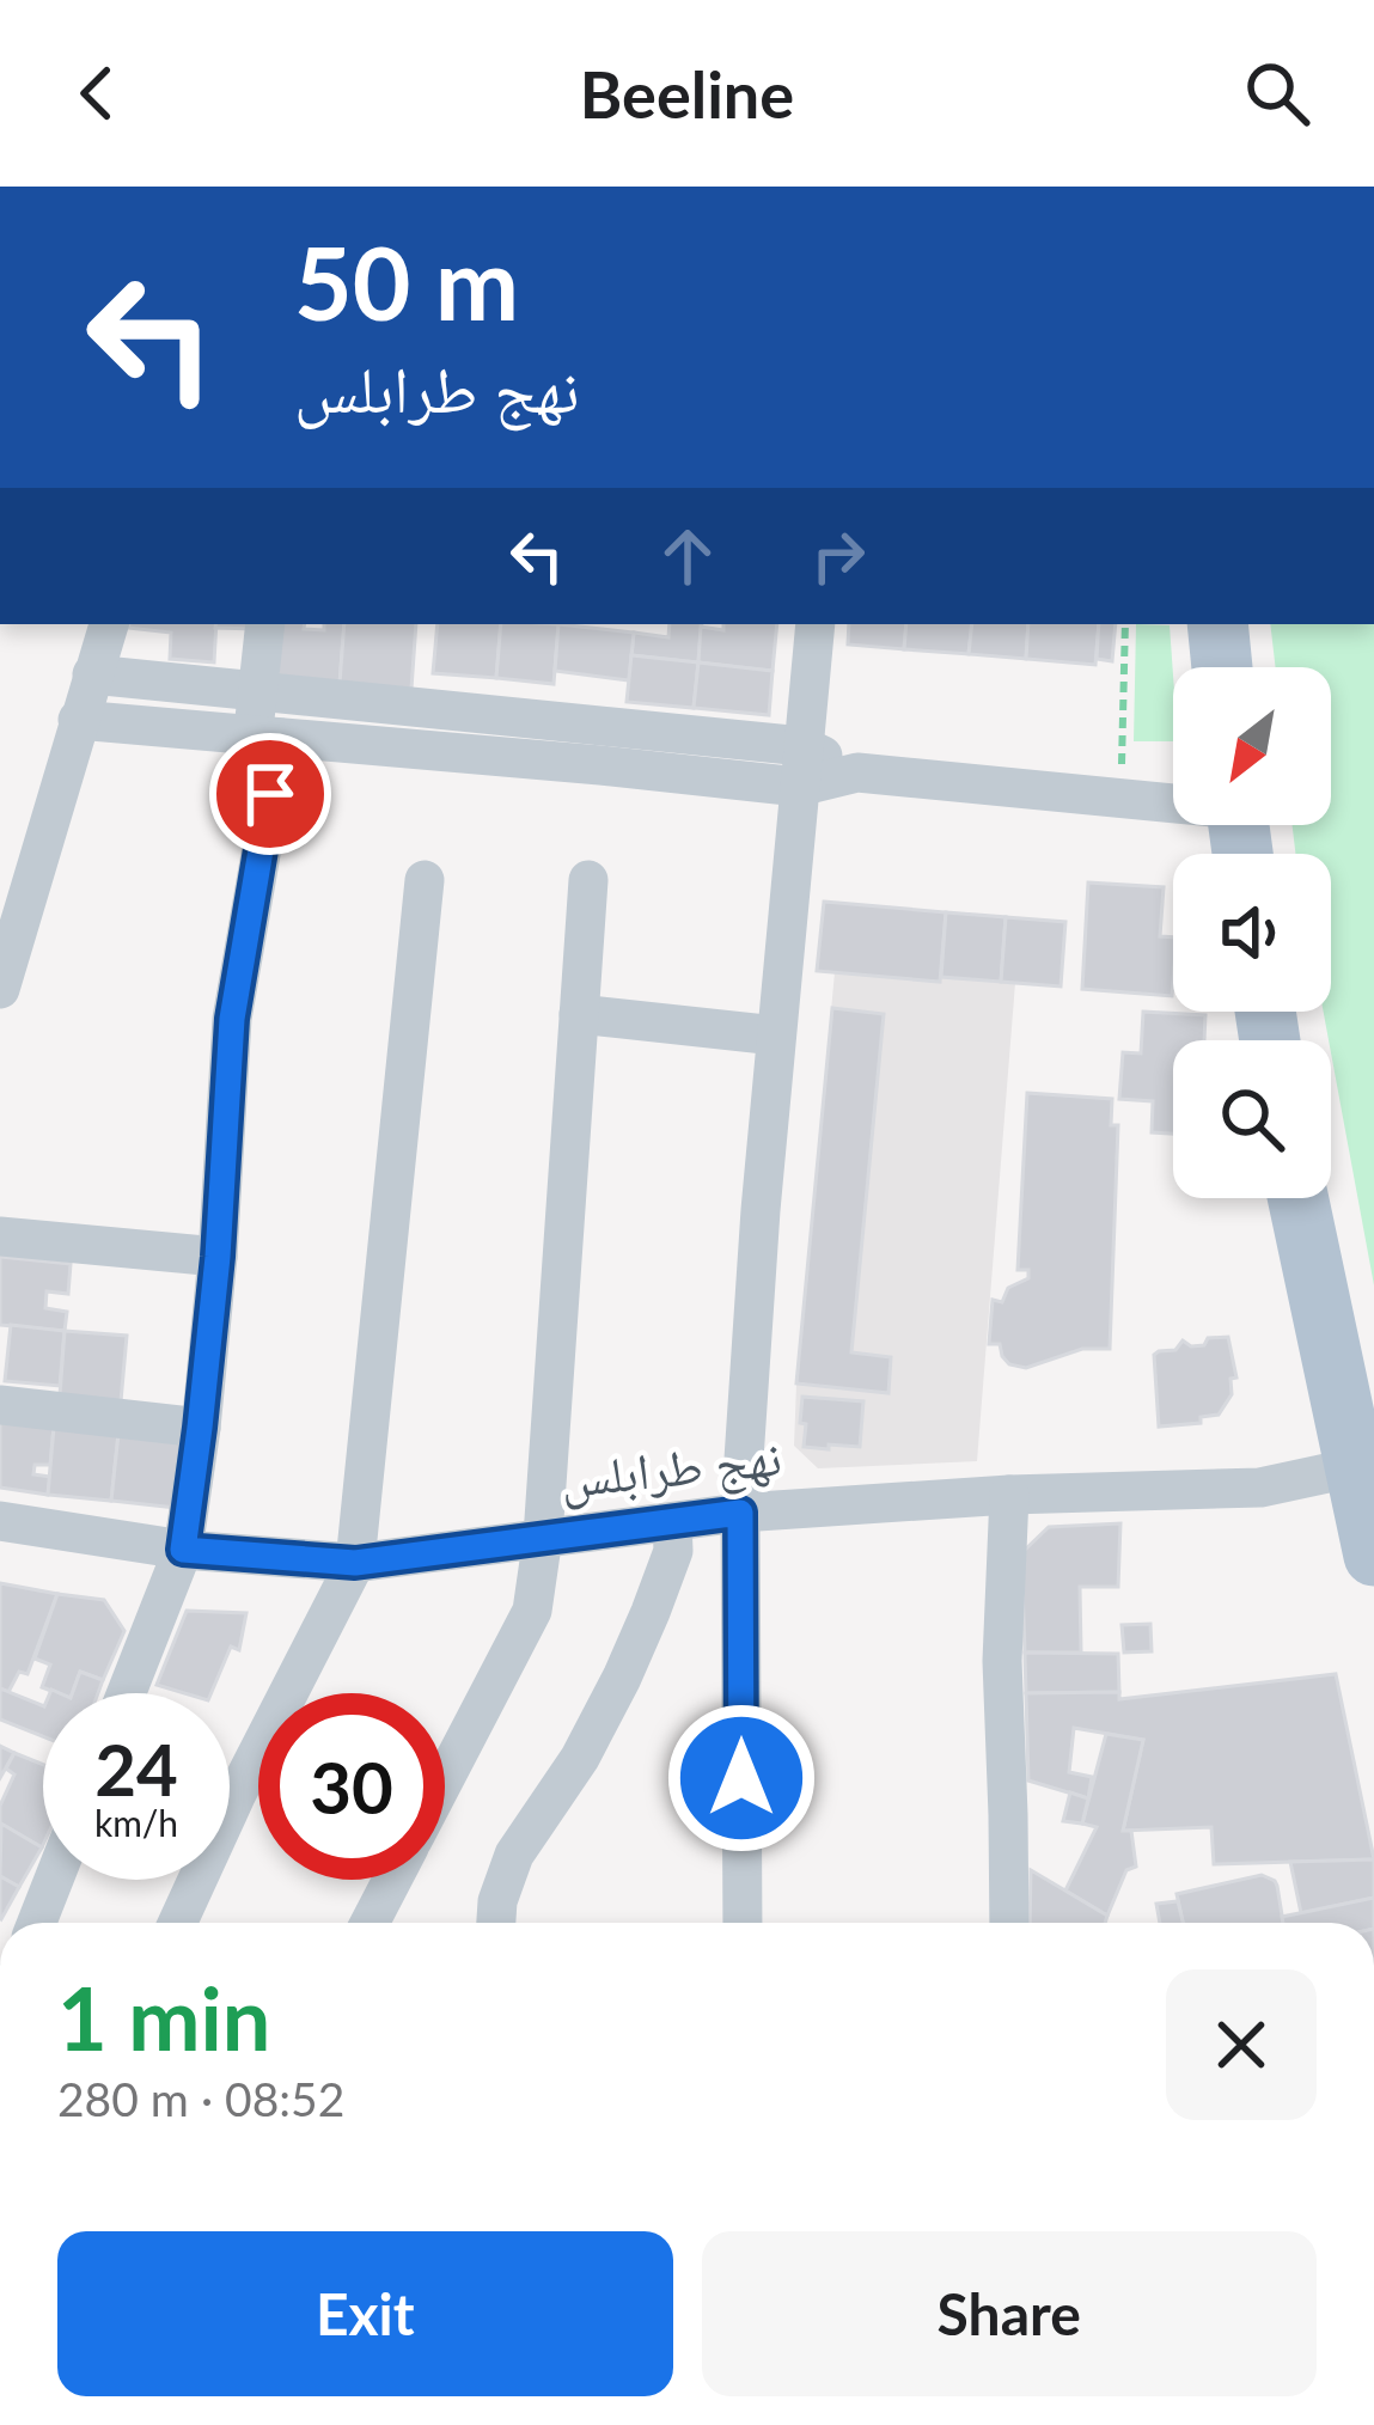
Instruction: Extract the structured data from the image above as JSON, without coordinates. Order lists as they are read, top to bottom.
{
  "streets": {
    "street": ["نهج طرابلس"]
  },
  "north": "bottom left",
  "page": {
    "header": "Beeline",
    "turn": ["50 m", "نهج طرابلس"],
    "speed": "24 km/h",
    "limit": "30",
    "heading": ["1 min", "280 m · 08:52"],
    "buttons": ["Exit", "Share"]
  }
}
